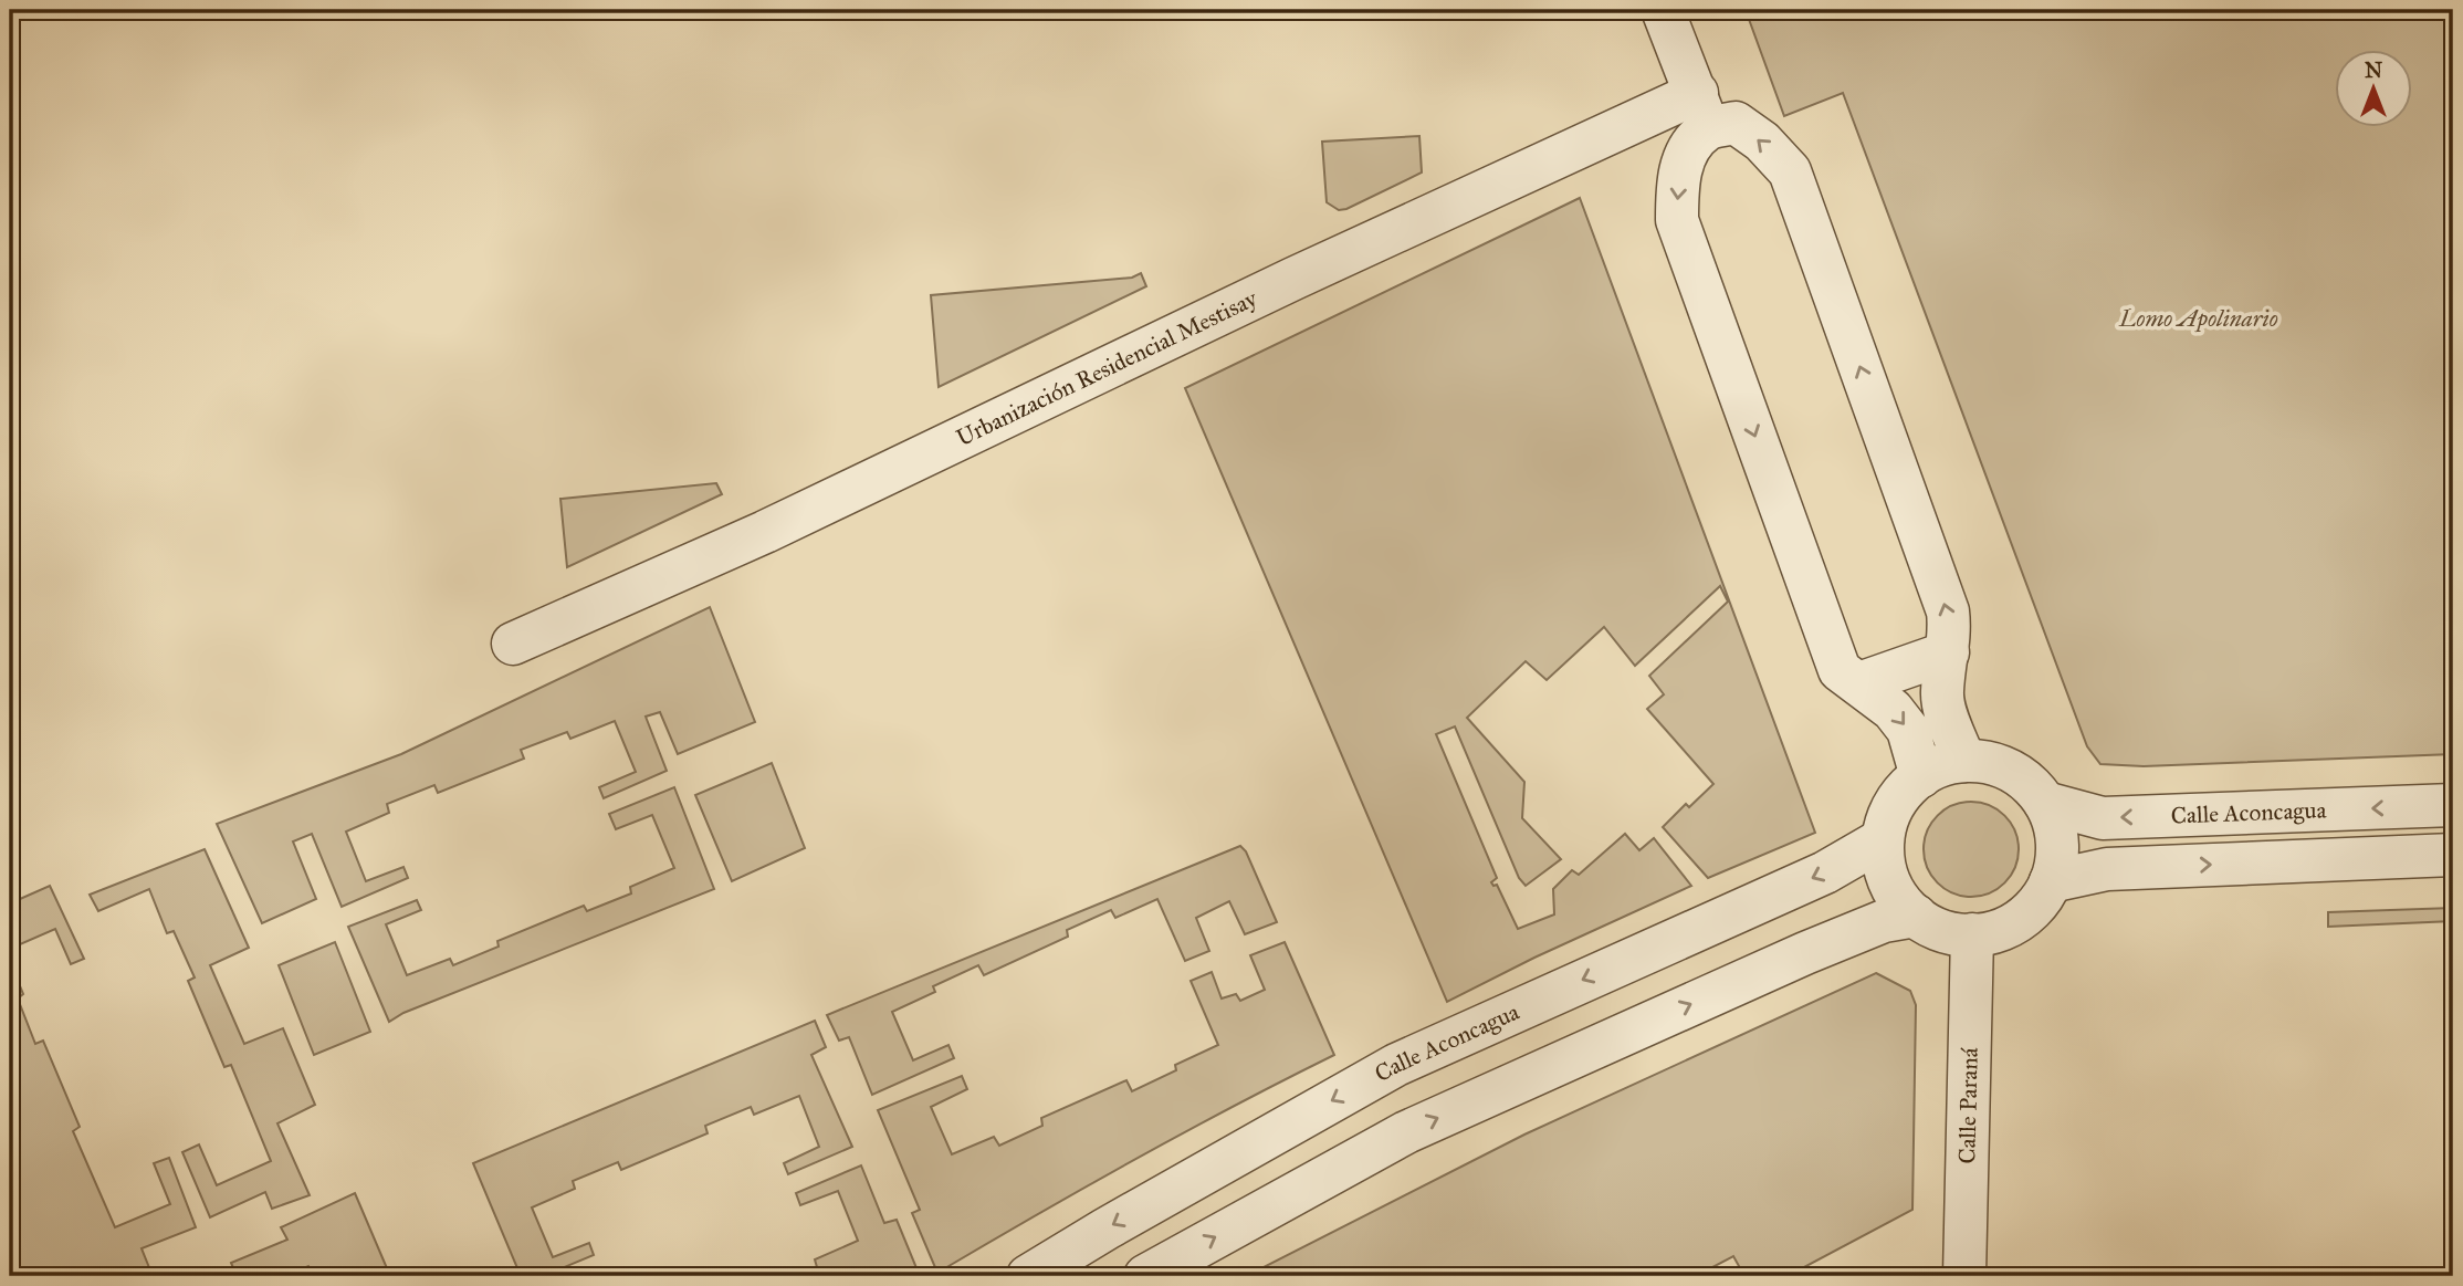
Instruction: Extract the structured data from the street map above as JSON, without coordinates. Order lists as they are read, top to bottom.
{
  "streets": {
    "street": ["Urbanización Residencial Mestisay", "Calle Aconcagua", "Calle Paraná"]
  },
  "crossings": [
    ["Calle Aconcagua", "Calle Paraná"]
  ],
  "parks": ["Lomo Apolinario"],
  "north": "top"
}
